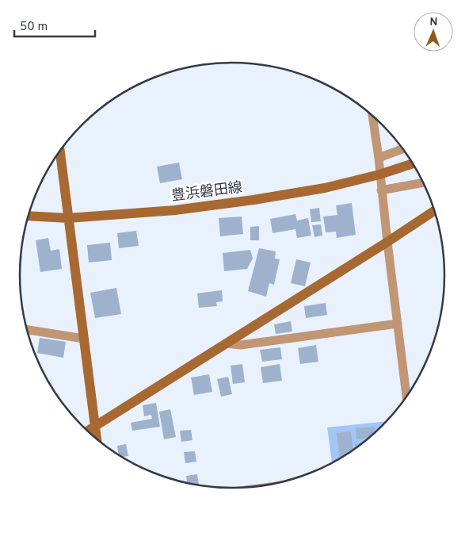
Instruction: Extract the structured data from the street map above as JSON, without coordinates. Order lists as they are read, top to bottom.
{
  "streets": {
    "street": ["豊浜磐田線"]
  },
  "scale_bar": "50 m",
  "north": "top"
}
